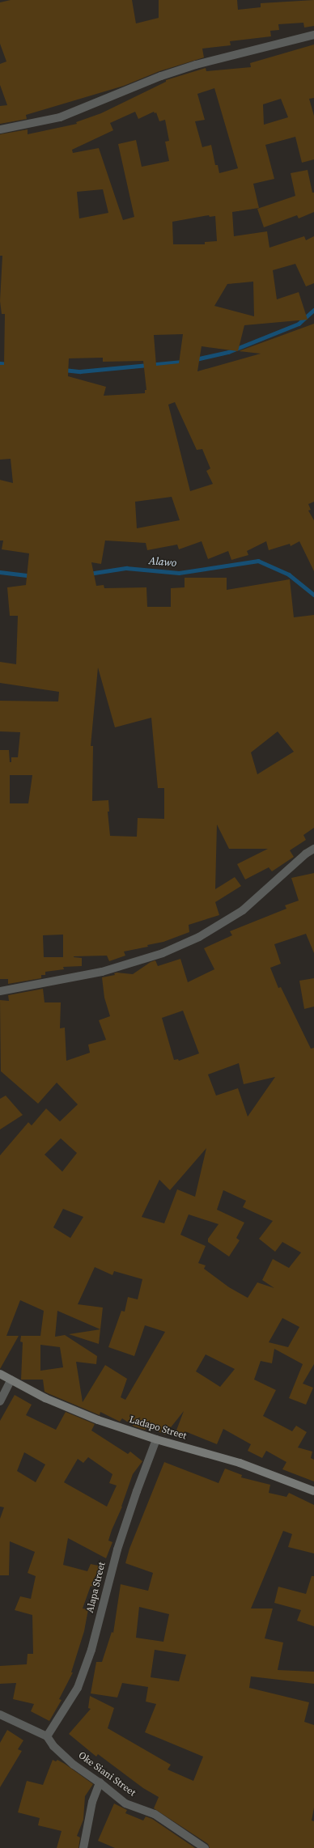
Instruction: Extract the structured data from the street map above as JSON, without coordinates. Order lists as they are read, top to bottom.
{
  "streets": {
    "main road": ["Ladapo Street"],
    "street": ["Alapa Street", "Oke Siani Street"]
  },
  "crossings": [
    ["Ladapo Street", "Alapa Street"],
    ["Alapa Street", "Oke Siani Street"]
  ],
  "water": ["Alawo"]
}
